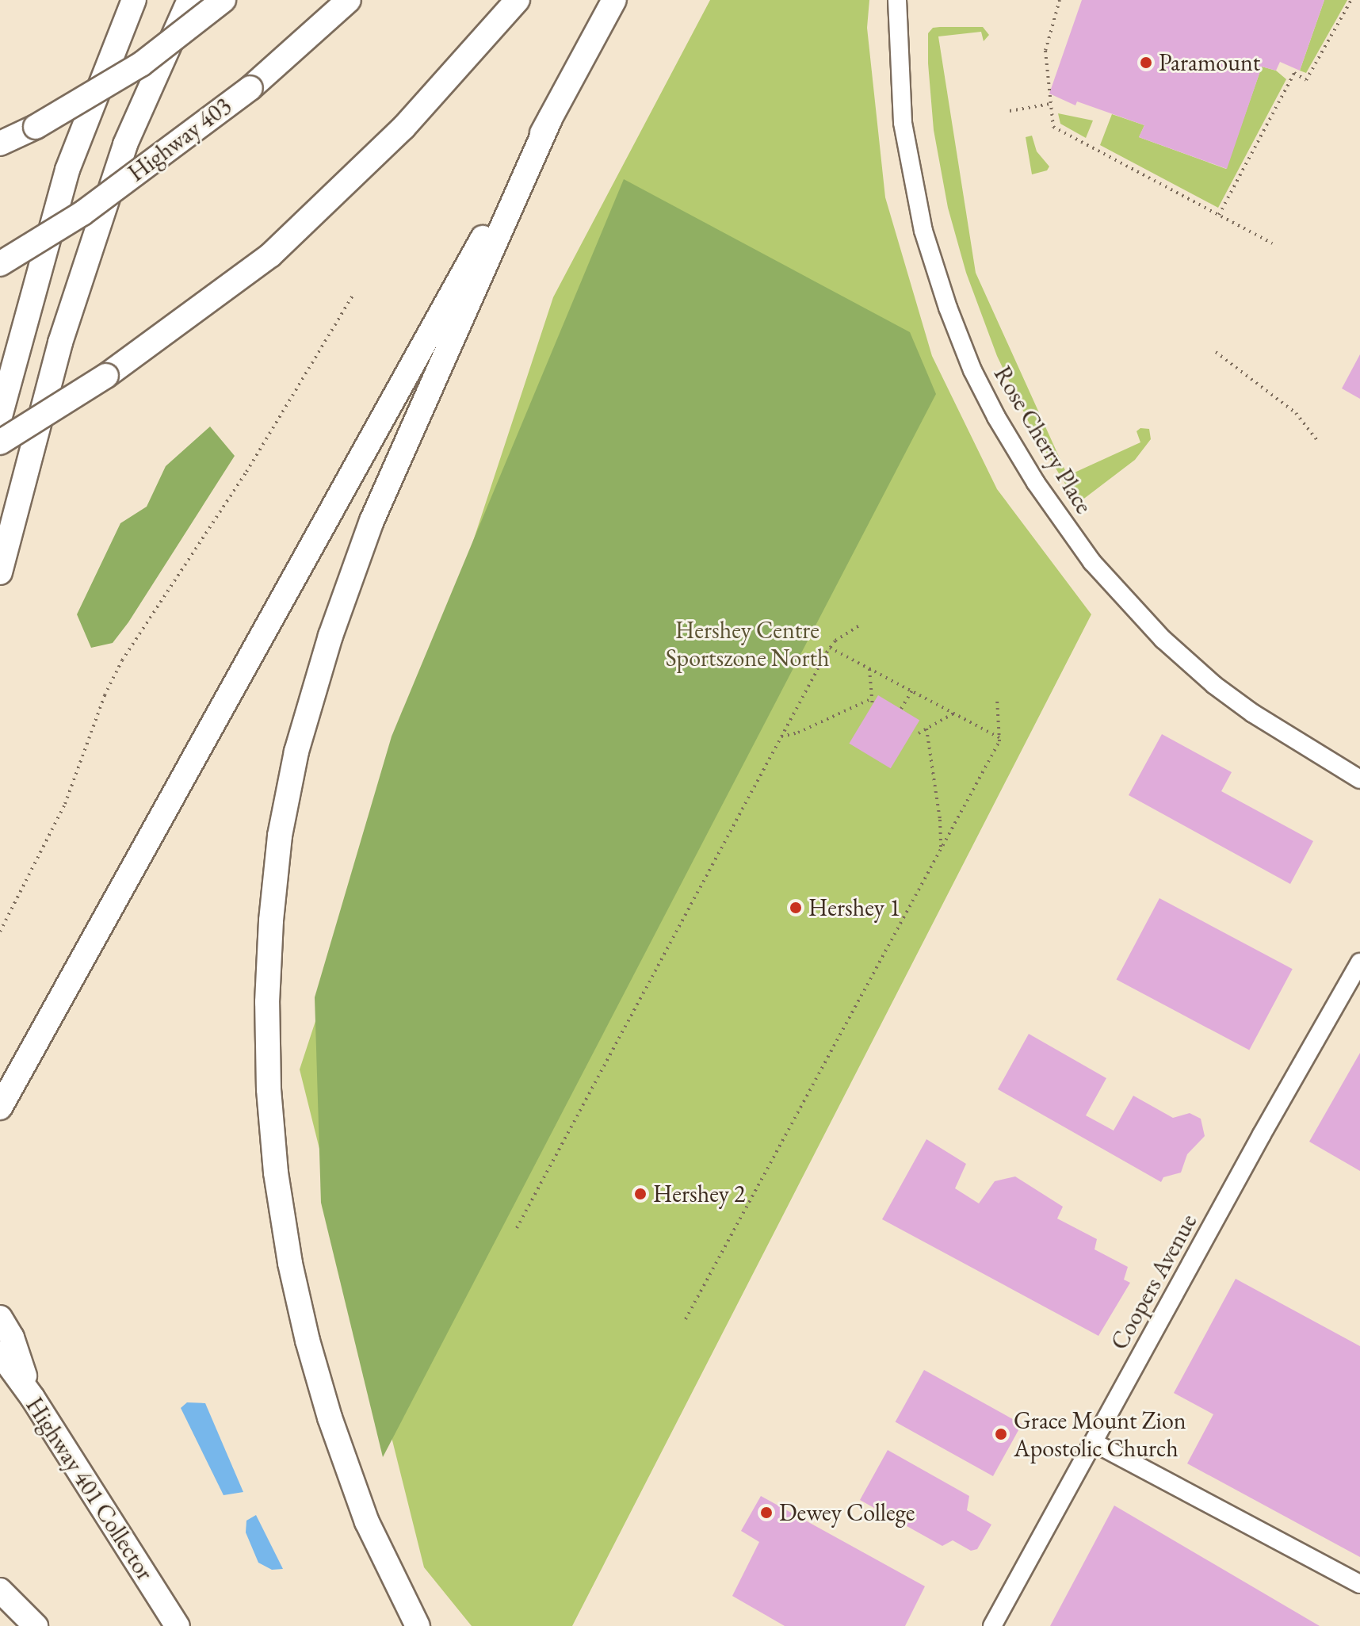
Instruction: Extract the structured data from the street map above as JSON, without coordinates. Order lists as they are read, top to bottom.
{
  "streets": {
    "highway": ["Highway 403", "Highway 401 Collector"],
    "street": ["Rose Cherry Place", "Coopers Avenue"]
  },
  "parks": ["Hershey Centre Sportszone North"],
  "places": [
    "Paramount",
    "Hershey 1",
    "Hershey 2",
    "Grace Mount Zion Apostolic Church",
    "Dewey College"
  ]
}
